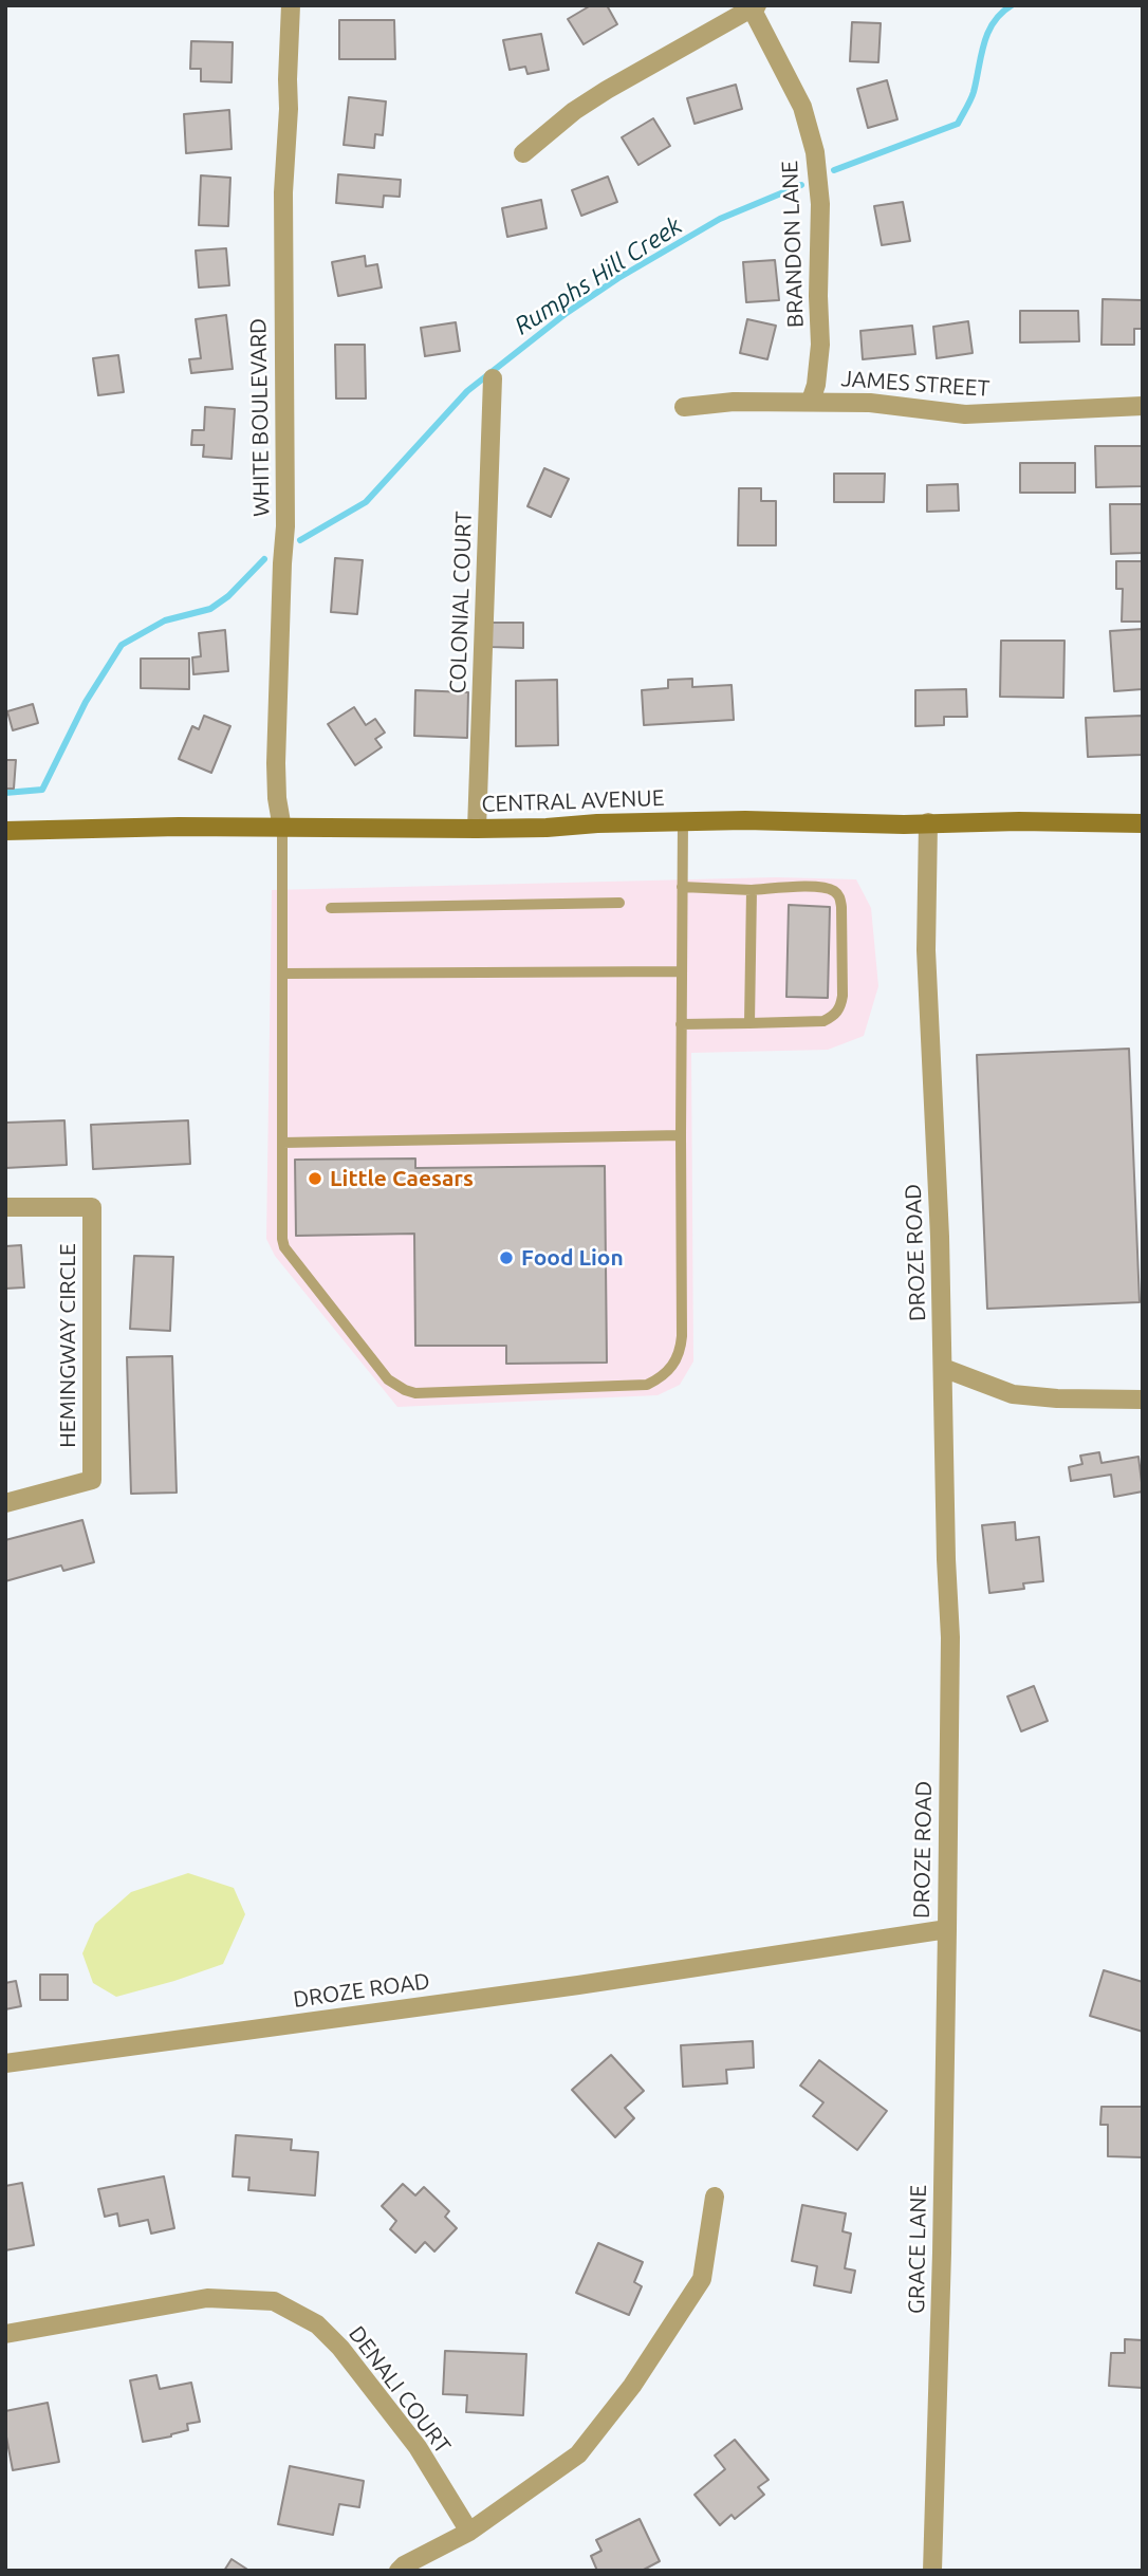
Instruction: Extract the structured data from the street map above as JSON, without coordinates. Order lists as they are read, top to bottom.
{
  "streets": {
    "street": [
      "BRANDON LANE",
      "JAMES STREET",
      "WHITE BOULEVARD",
      "COLONIAL COURT",
      "CENTRAL AVENUE",
      "DROZE ROAD",
      "HEMINGWAY CIRCLE",
      "GRACE LANE",
      "DENALI COURT"
    ]
  },
  "crossings": [
    ["BRANDON LANE", "JAMES STREET"],
    ["WHITE BOULEVARD", "CENTRAL AVENUE"],
    ["COLONIAL COURT", "CENTRAL AVENUE"],
    ["CENTRAL AVENUE", "DROZE ROAD"],
    ["DROZE ROAD", "GRACE LANE"]
  ],
  "water": ["Rumphs Hill Creek"],
  "places": ["Little Caesars", "Food Lion"]
}
